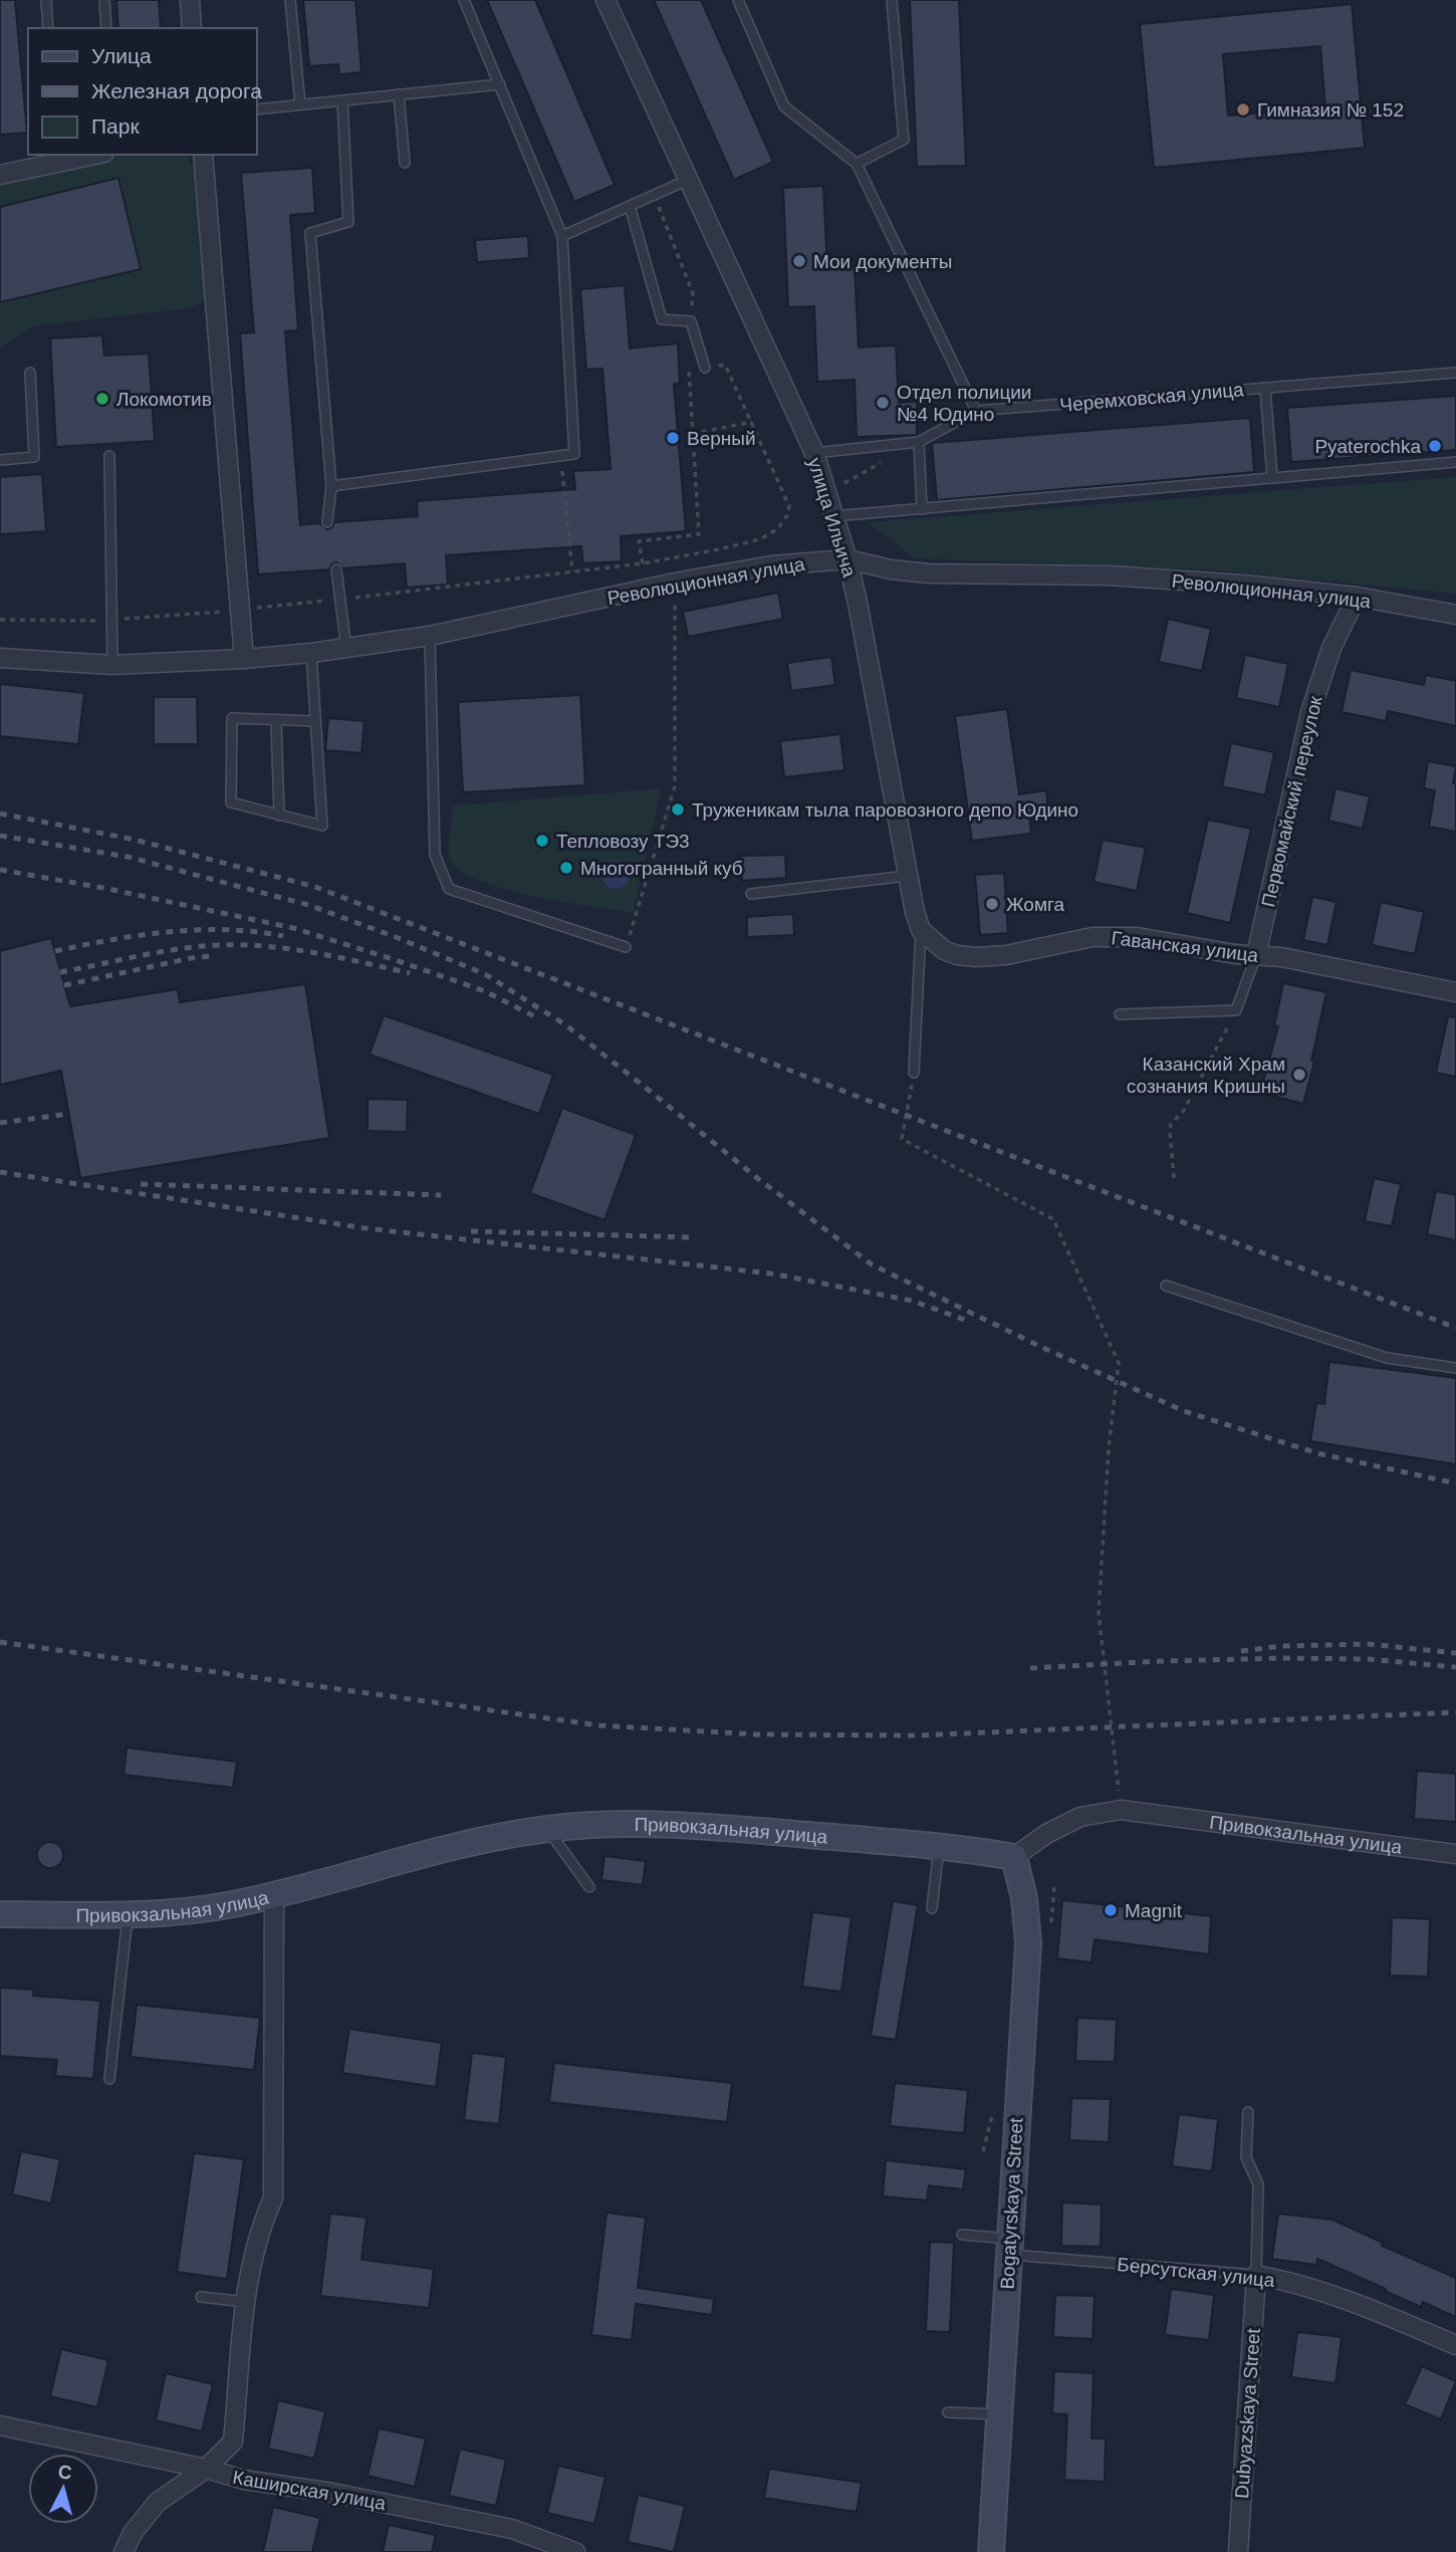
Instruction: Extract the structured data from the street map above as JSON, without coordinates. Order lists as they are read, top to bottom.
{
  "streets": {
    "main road": ["Привокзальная улица", "Bogatyrskaya Street"],
    "street": [
      "улица Ильича",
      "Революционная улица",
      "Первомайский переулок",
      "Гаванская улица",
      "Берсутская улица",
      "Dubyazskaya Street",
      "Каширская улица"
    ],
    "lane": ["Черемховская улица"]
  },
  "crossings": [
    ["Черемховская улица", "улица Ильича"],
    ["улица Ильича", "Революционная улица"],
    ["улица Ильича", "Гаванская улица"],
    ["Революционная улица", "Первомайский переулок"],
    ["Первомайский переулок", "Гаванская улица"],
    ["Привокзальная улица", "Bogatyrskaya Street"],
    ["Bogatyrskaya Street", "Берсутская улица"],
    ["Берсутская улица", "Dubyazskaya Street"]
  ],
  "places": [
    "Гимназия № 152",
    "Мои документы",
    "Локомотив",
    "Отдел полиции №4 Юдино",
    "Верный",
    "Pyaterochka",
    "Труженикам тыла паровозного депо Юдино",
    "Тепловозу ТЭ3",
    "Многогранный куб",
    "Жомга",
    "Казанский Храм сознания Кришны",
    "Magnit"
  ],
  "legend": ["Улица", "Железная дорога", "Парк"],
  "north": "top"
}
